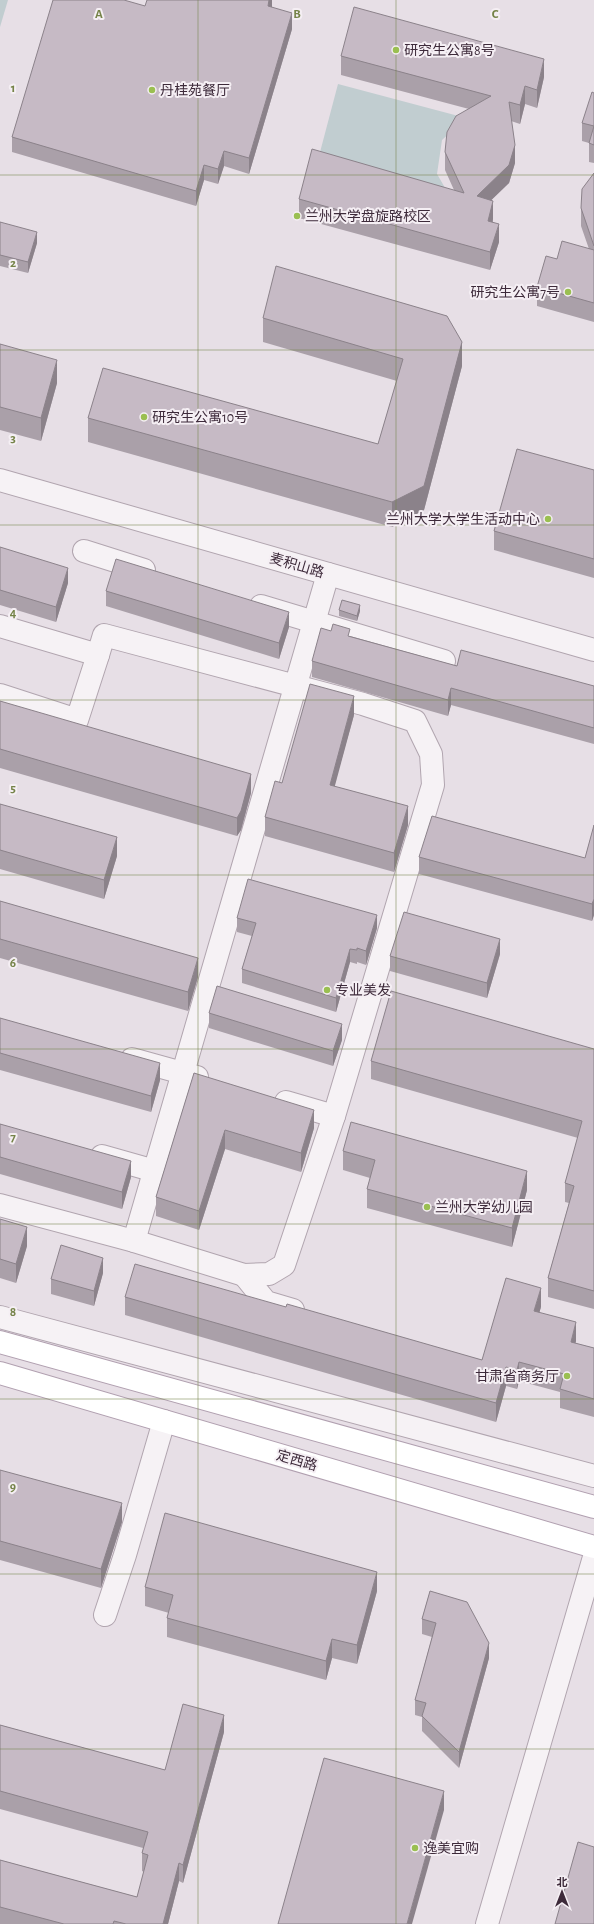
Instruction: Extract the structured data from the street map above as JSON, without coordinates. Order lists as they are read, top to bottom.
{
  "streets": {
    "main road": ["定西路"],
    "street": ["麦积山路"]
  },
  "places": [
    "研究生公寓8号",
    "丹桂苑餐厅",
    "兰州大学盘旋路校区",
    "研究生公寓7号",
    "研究生公寓10号",
    "兰州大学大学生活动中心",
    "专业美发",
    "兰州大学幼儿园",
    "甘肃省商务厅",
    "逸美宜购"
  ],
  "north": "top",
  "grid": {
    "columns": ["A", "B", "C"],
    "rows": [
      "1",
      "2",
      "3",
      "4",
      "5",
      "6",
      "7",
      "8",
      "9"
    ]
  }
}
